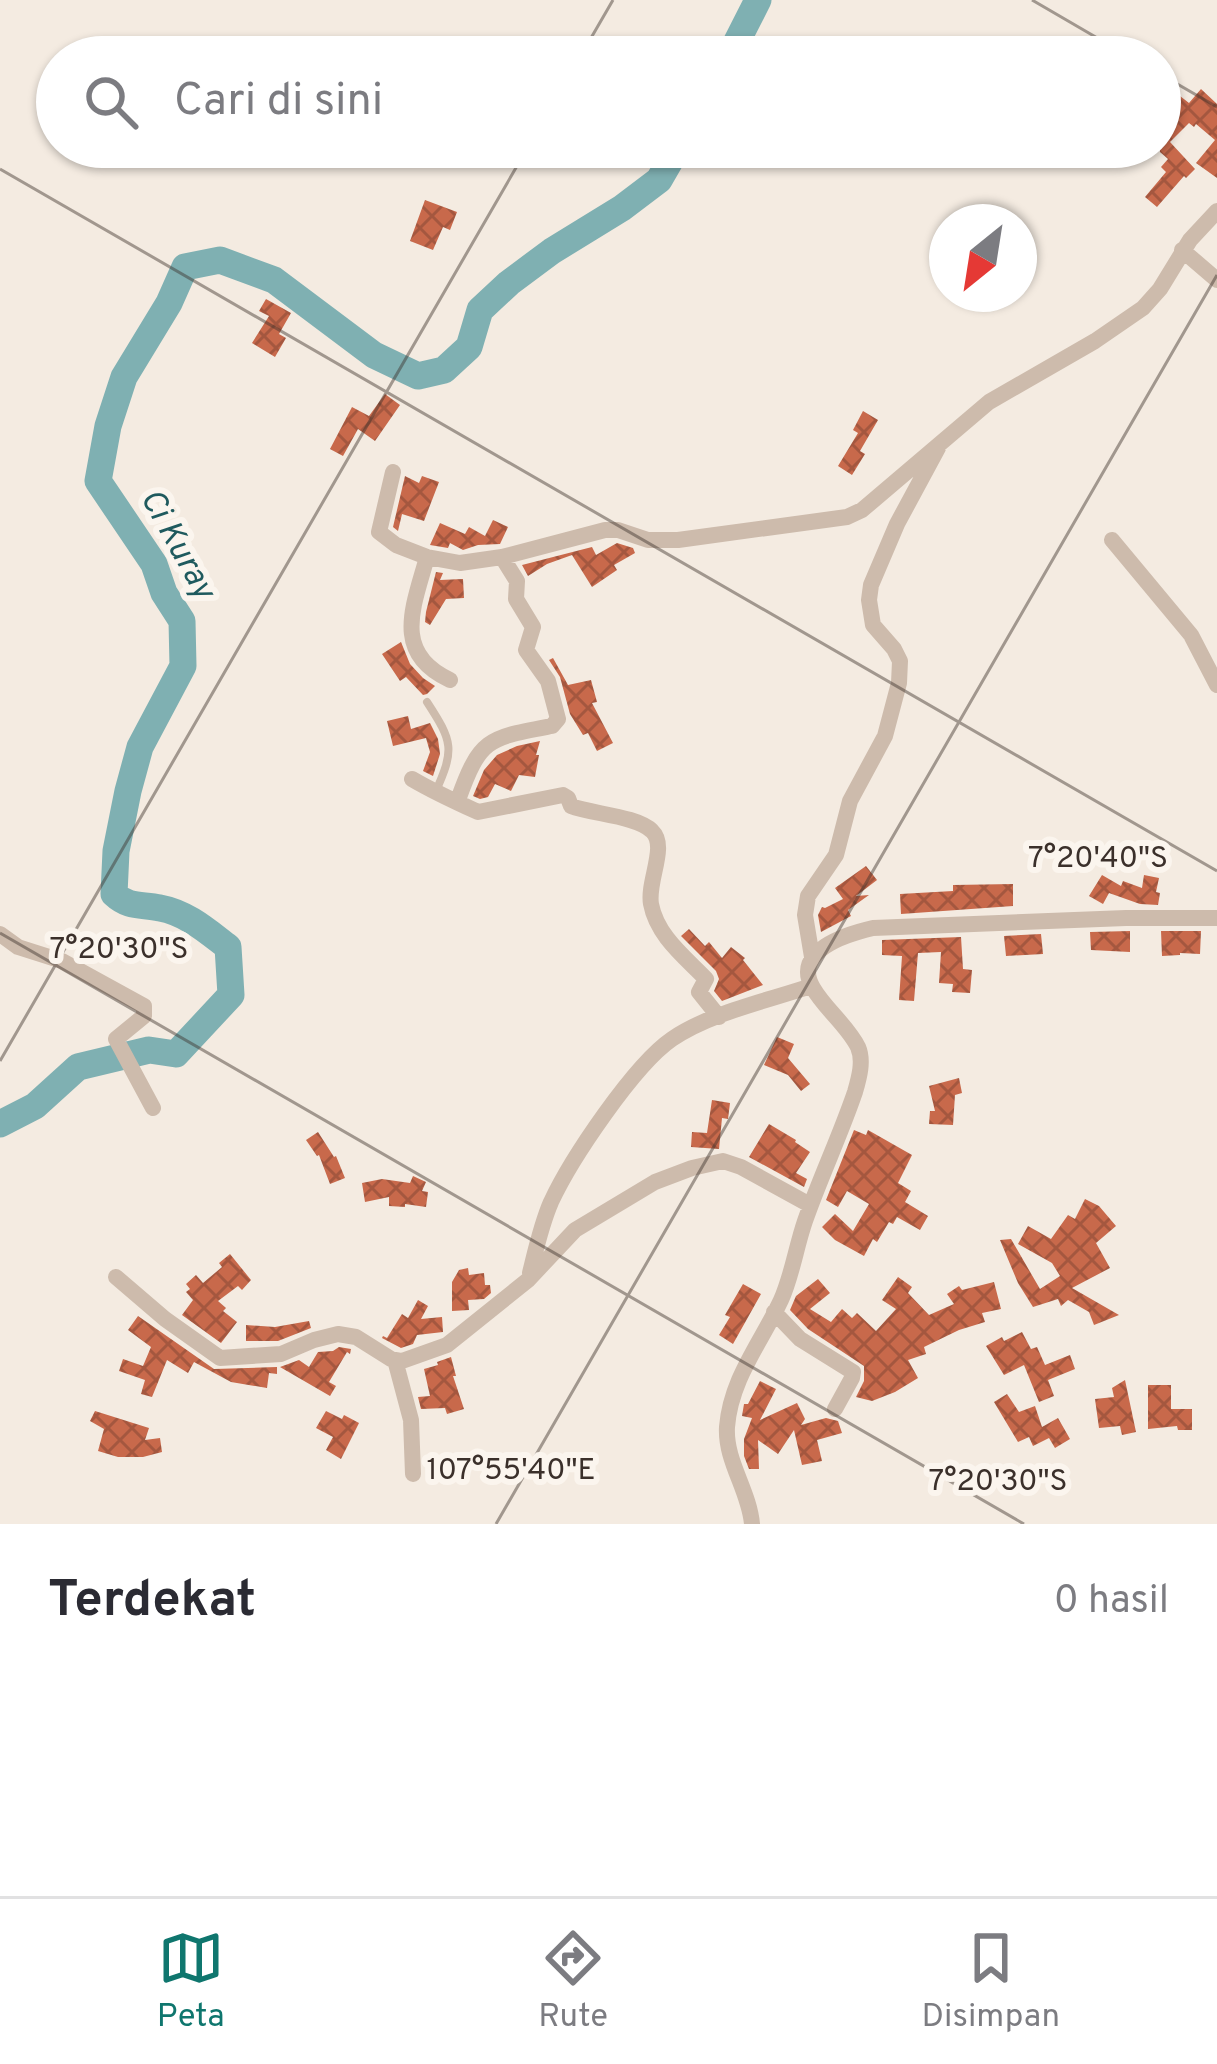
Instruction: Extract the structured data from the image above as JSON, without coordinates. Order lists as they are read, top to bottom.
{
  "water": ["Ci Kuray"],
  "north": "bottom left",
  "page": {
    "search": "Cari di sini",
    "heading": ["Terdekat", "0 hasil"],
    "nav": ["Peta", "Rute", "Disimpan"]
  },
  "coordinates": ["7°20'40\"S", "7°20'30\"S", "107°55'40\"E"]
}
